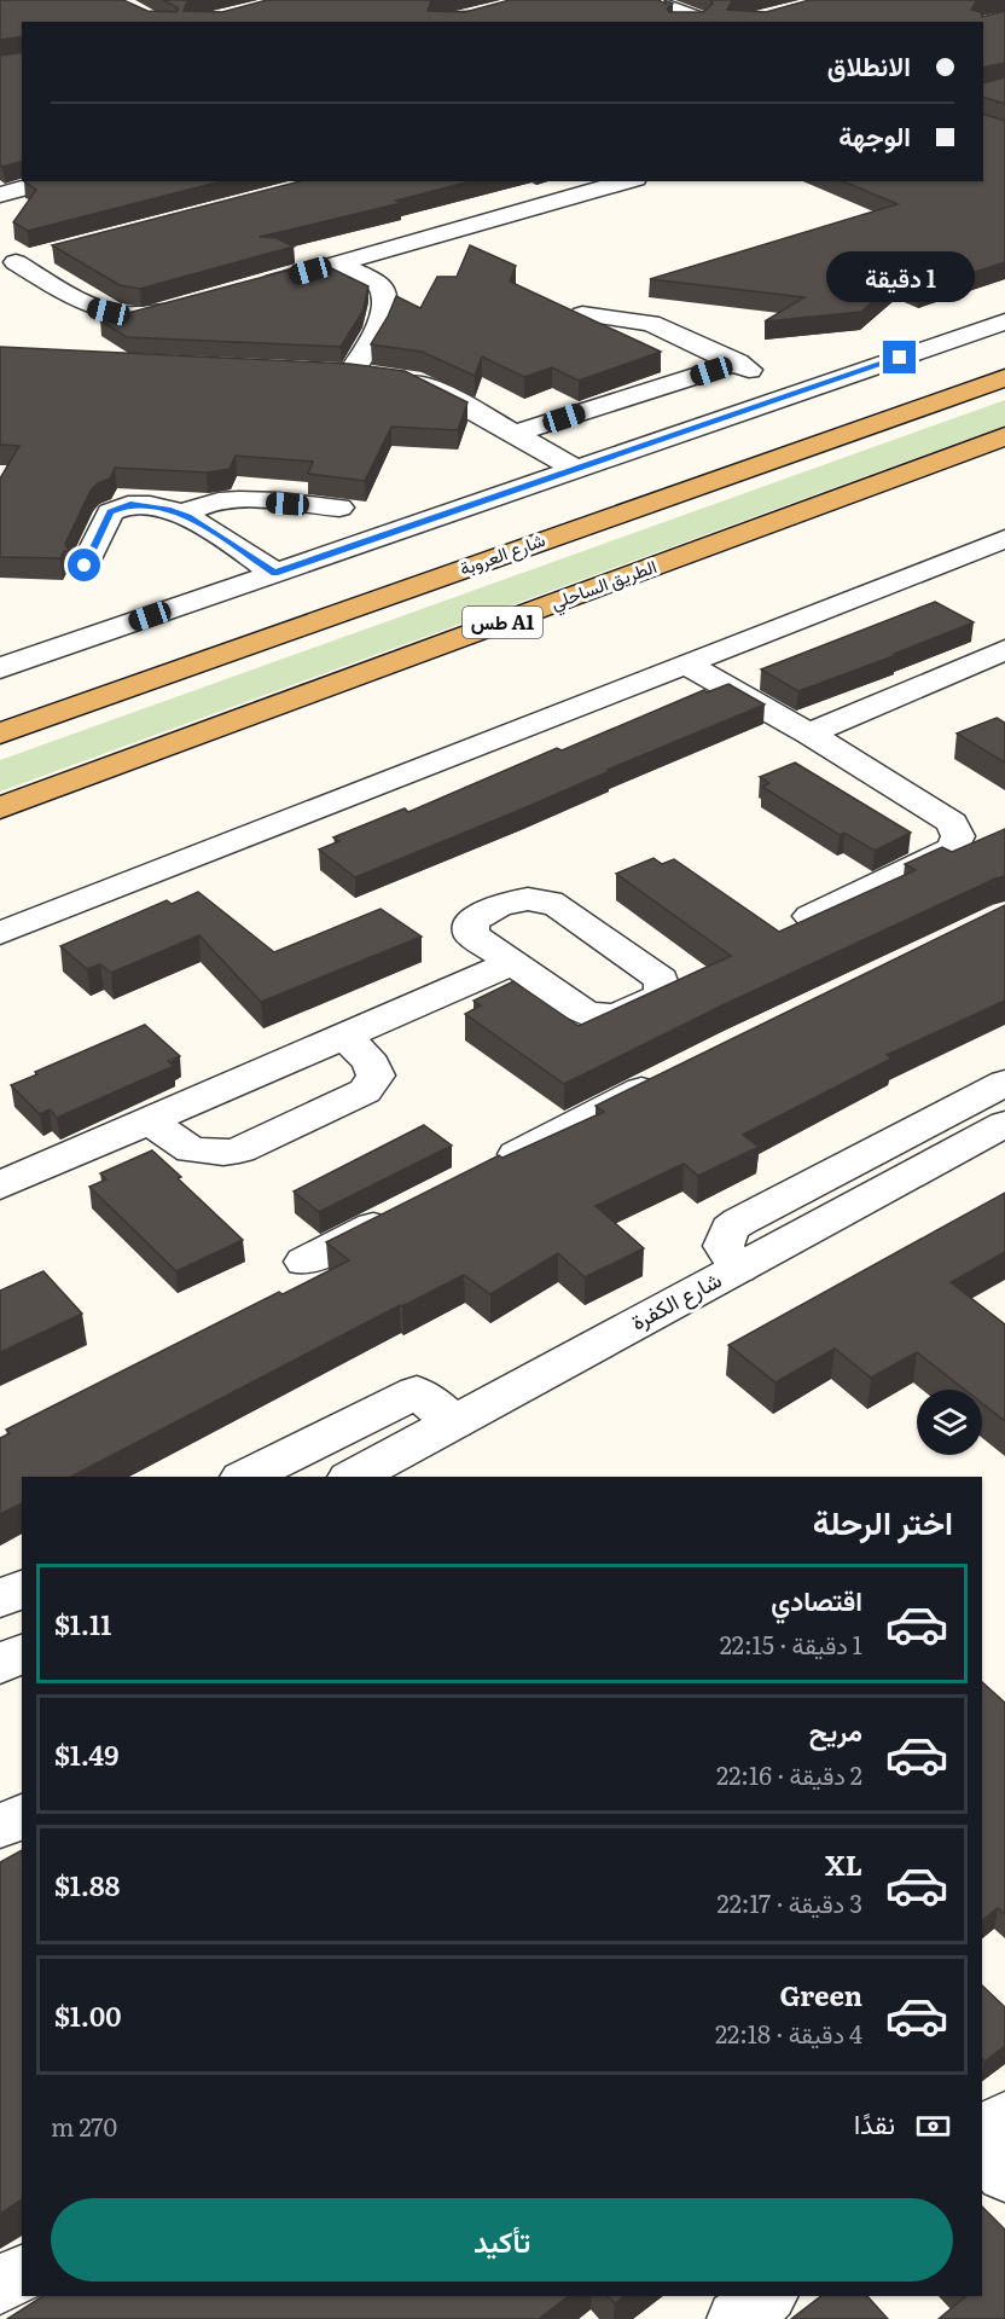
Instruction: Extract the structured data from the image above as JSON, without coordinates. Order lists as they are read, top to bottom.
{
  "streets": {
    "highway": ["شارع العروبة", "الطريق الساحلي", "طس A1"],
    "street": ["شارع الكفرة"]
  },
  "page": {
    "banner": ["الانطلاق", "الوجهة"],
    "bubble": "1 دقيقة",
    "heading": "اختر الرحلة",
    "list": [
      {
        "name": "اقتصادي",
        "note": "1 دقيقة · 22:15",
        "value": "$1.11"
      },
      {
        "name": "مريح",
        "note": "2 دقيقة · 22:16",
        "value": "$1.49"
      },
      {
        "name": "XL",
        "note": "3 دقيقة · 22:17",
        "value": "$1.88"
      },
      {
        "name": "Green",
        "note": "4 دقيقة · 22:18",
        "value": "$1.00"
      }
    ],
    "pay": ["نقدًا", "270 m"],
    "buttons": "تأكيد"
  }
}
